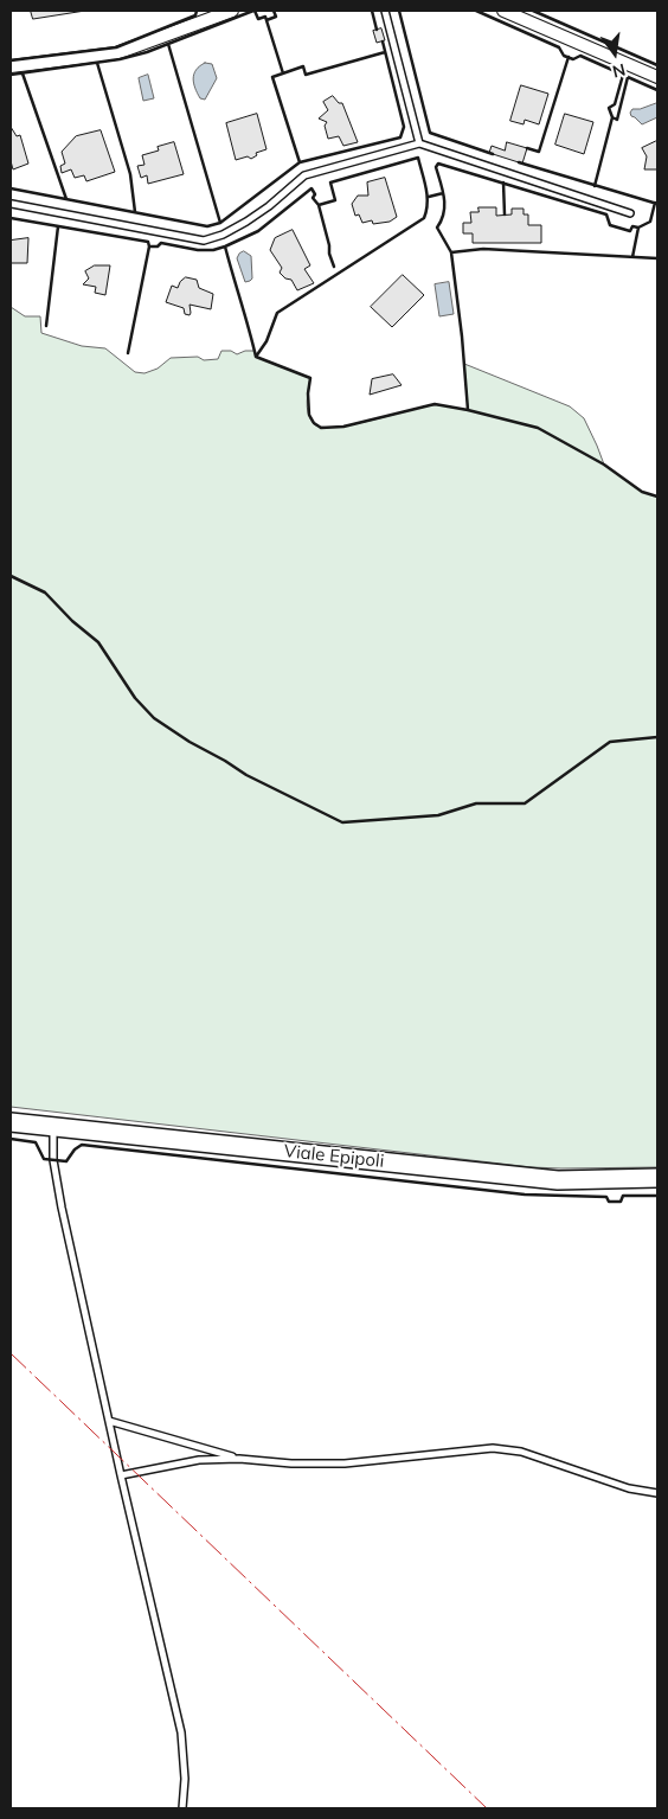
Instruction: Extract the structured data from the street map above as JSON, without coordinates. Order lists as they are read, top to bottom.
{
  "streets": {
    "main road": ["Viale Epipoli"]
  },
  "north": "bottom"
}
